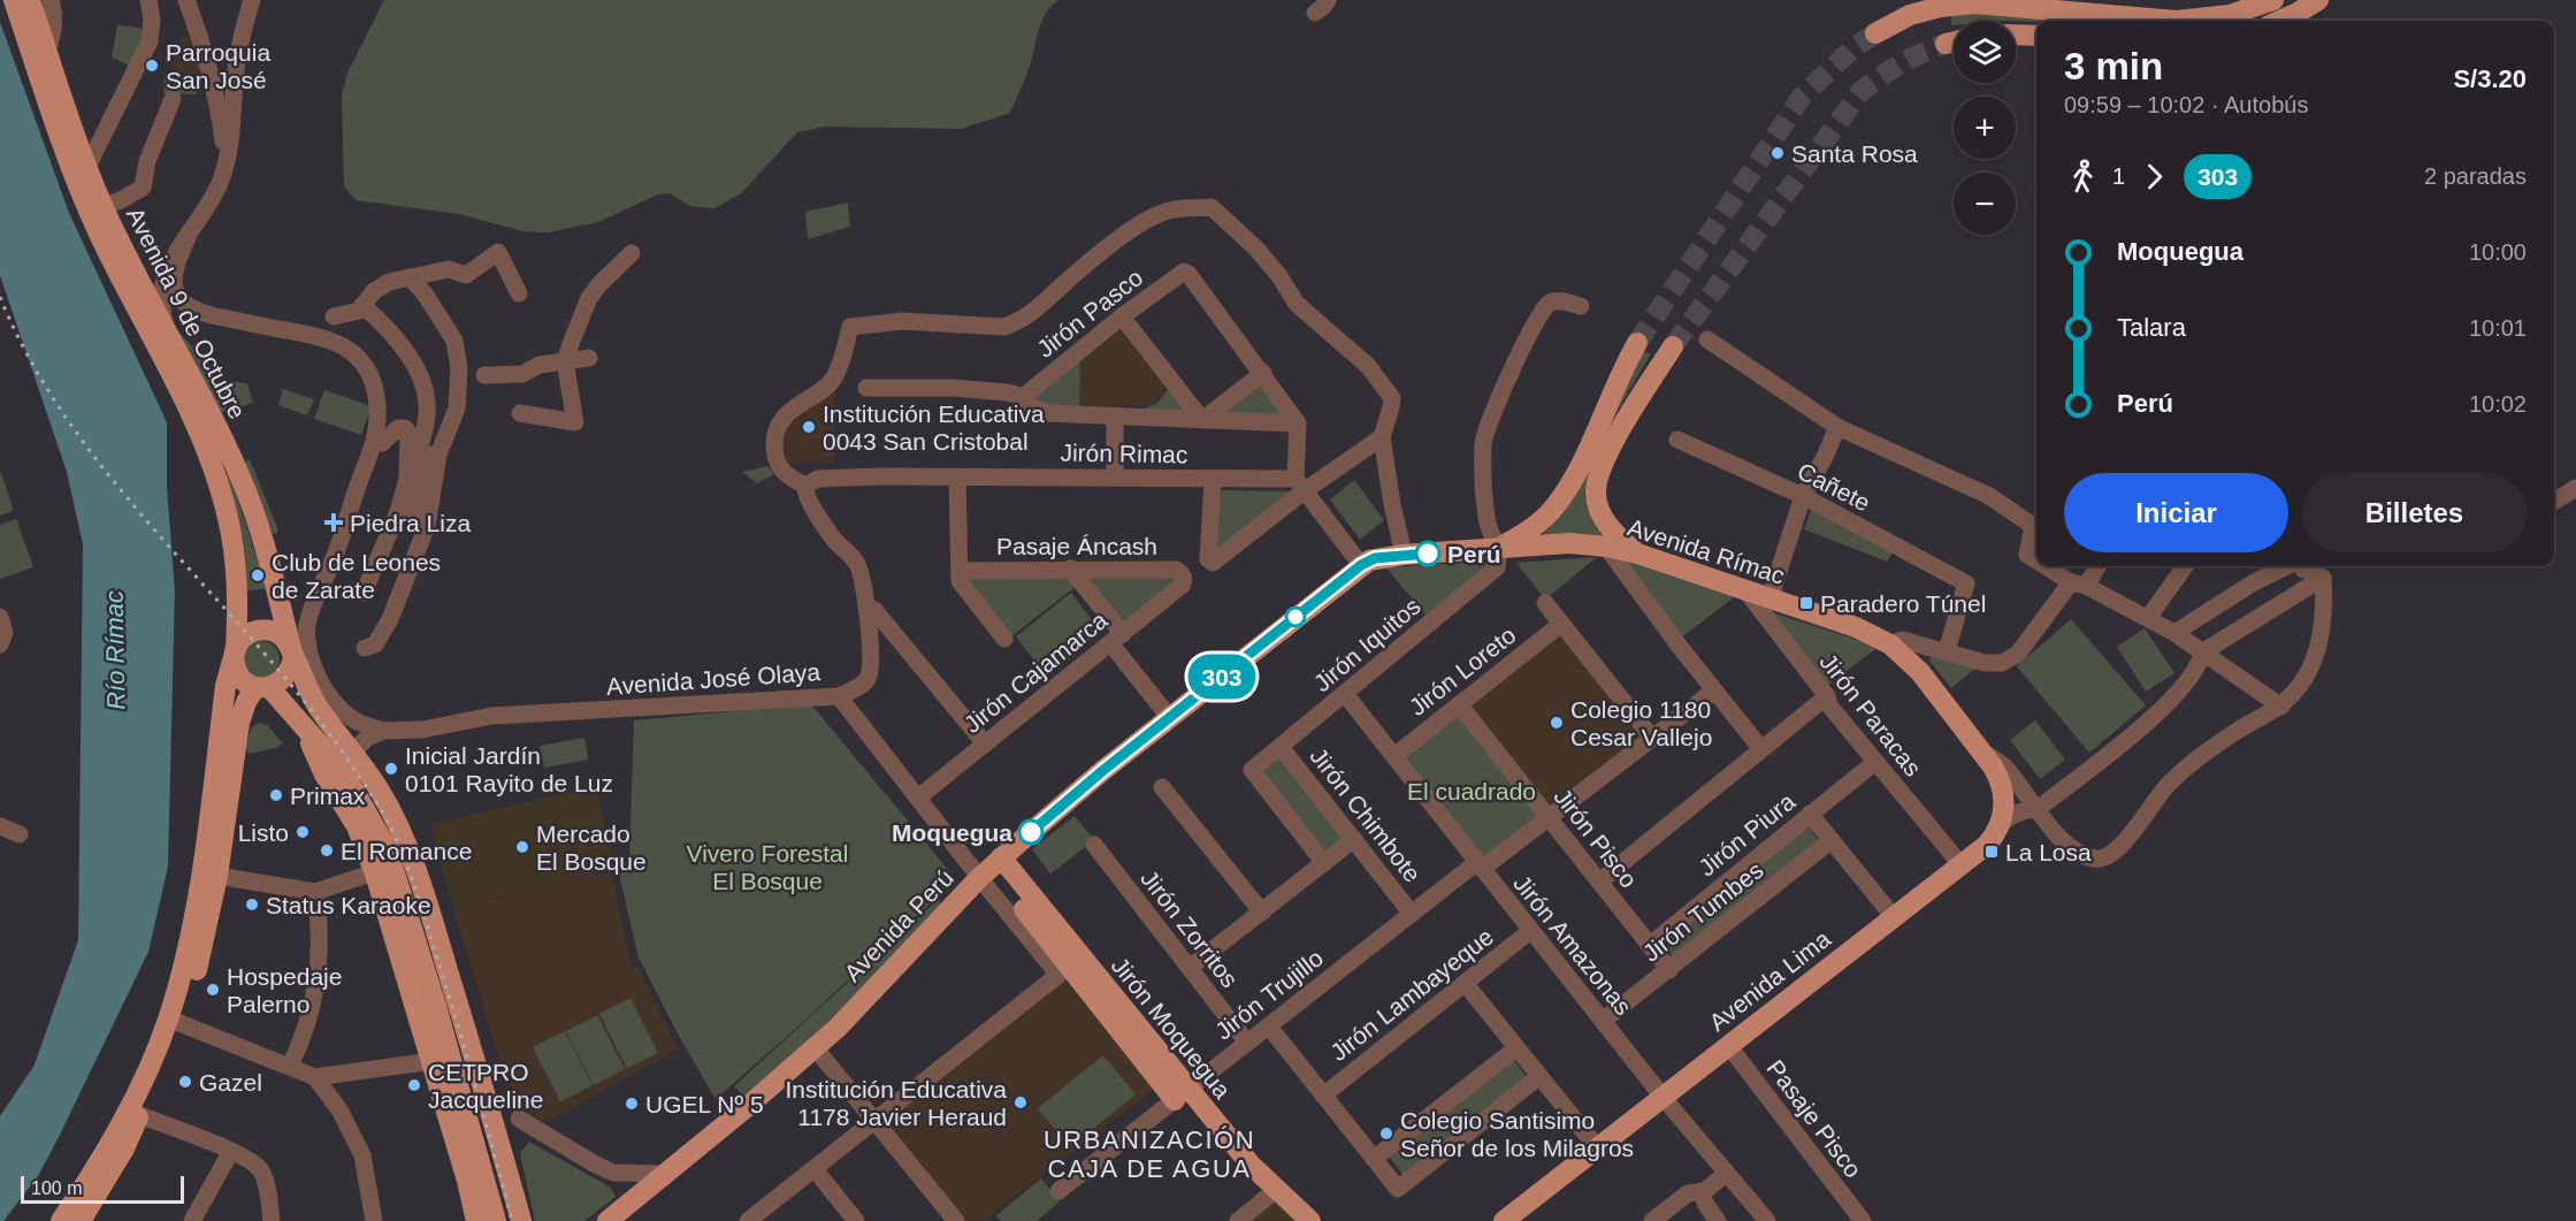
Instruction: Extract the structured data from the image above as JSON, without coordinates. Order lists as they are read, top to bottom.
{
  "streets": {
    "main road": [
      "Avenida 9 de Octubre",
      "Avenida Rímac",
      "Avenida Perú",
      "Avenida Lima",
      "Jirón Moquegua"
    ],
    "street": [
      "Jirón Pasco",
      "Jirón Rimac",
      "Cañete",
      "Pasaje Áncash",
      "Jirón Iquitos",
      "Jirón Loreto",
      "Jirón Cajamarca",
      "Avenida José Olaya",
      "Jirón Paracas",
      "Jirón Chimbote",
      "Jirón Piura",
      "Jirón Pisco",
      "Jirón Tumbes",
      "Jirón Zorritos",
      "Jirón Amazonas",
      "Jirón Trujillo",
      "Jirón Lambayeque",
      "Pasaje Pisco"
    ]
  },
  "crossings": [
    ["Jirón Rimac", "Avenida José Olaya"],
    ["Pasaje Áncash", "Jirón Cajamarca"],
    ["Avenida Rímac", "Jirón Iquitos"],
    ["Avenida Rímac", "Jirón Paracas"],
    ["Avenida Rímac", "Avenida Perú"],
    ["Jirón Iquitos", "Jirón Chimbote"],
    ["Jirón Iquitos", "Jirón Amazonas"],
    ["Jirón Loreto", "Jirón Pisco"],
    ["Jirón Loreto", "Jirón Amazonas"],
    ["Jirón Paracas", "Jirón Piura"],
    ["Jirón Paracas", "Avenida Lima"],
    ["Jirón Chimbote", "Jirón Trujillo"],
    ["Jirón Piura", "Jirón Pisco"],
    ["Jirón Pisco", "Jirón Tumbes"],
    ["Jirón Pisco", "Jirón Trujillo"],
    ["Jirón Tumbes", "Jirón Amazonas"],
    ["Avenida Perú", "Jirón Moquegua"],
    ["Jirón Zorritos", "Jirón Trujillo"],
    ["Jirón Amazonas", "Avenida Lima"],
    ["Jirón Amazonas", "Jirón Trujillo"],
    ["Jirón Amazonas", "Jirón Lambayeque"],
    ["Avenida Lima", "Pasaje Pisco"],
    ["Jirón Trujillo", "Jirón Moquegua"]
  ],
  "districts": ["URBANIZACIÓN CAJA DE AGUA"],
  "water": ["Río Rímac"],
  "parks": ["El cuadrado", "Vivero Forestal El Bosque"],
  "places": {
    "other": [
      "Parroquia San José",
      "Santa Rosa",
      "Institución Educativa 0043 San Cristobal",
      "Perú",
      "Club de Leones de Zarate",
      "Colegio 1180 Cesar Vallejo",
      "Inicial Jardín 0101 Rayito de Luz",
      "Primax",
      "Listo",
      "Moquegua",
      "Mercado El Bosque",
      "El Romance",
      "Status Karaoke",
      "Hospedaje Palerno",
      "Gazel",
      "CETPRO Jacqueline",
      "Institución Educativa 1178 Javier Heraud",
      "UGEL Nº 5",
      "Colegio Santisimo Señor de los Milagros"
    ],
    "health": ["Piedra Liza"],
    "transit": ["Paradero Túnel", "La Losa"]
  },
  "lines": ["bus line 303"],
  "scale_bar": "100 m",
  "page": {
    "on_map": "303",
    "map_buttons": ["+", "−"],
    "heading": ["3 min", "09:59 – 10:02 · Autobús", "S/3.20"],
    "legs": ["1", "303", "2 paradas"],
    "list": [
      {
        "name": "Moquegua",
        "value": "10:00"
      },
      {
        "name": "Talara",
        "value": "10:01"
      },
      {
        "name": "Perú",
        "value": "10:02"
      }
    ],
    "buttons": ["Iniciar", "Billetes"],
    "scale": "100 m"
  }
}
